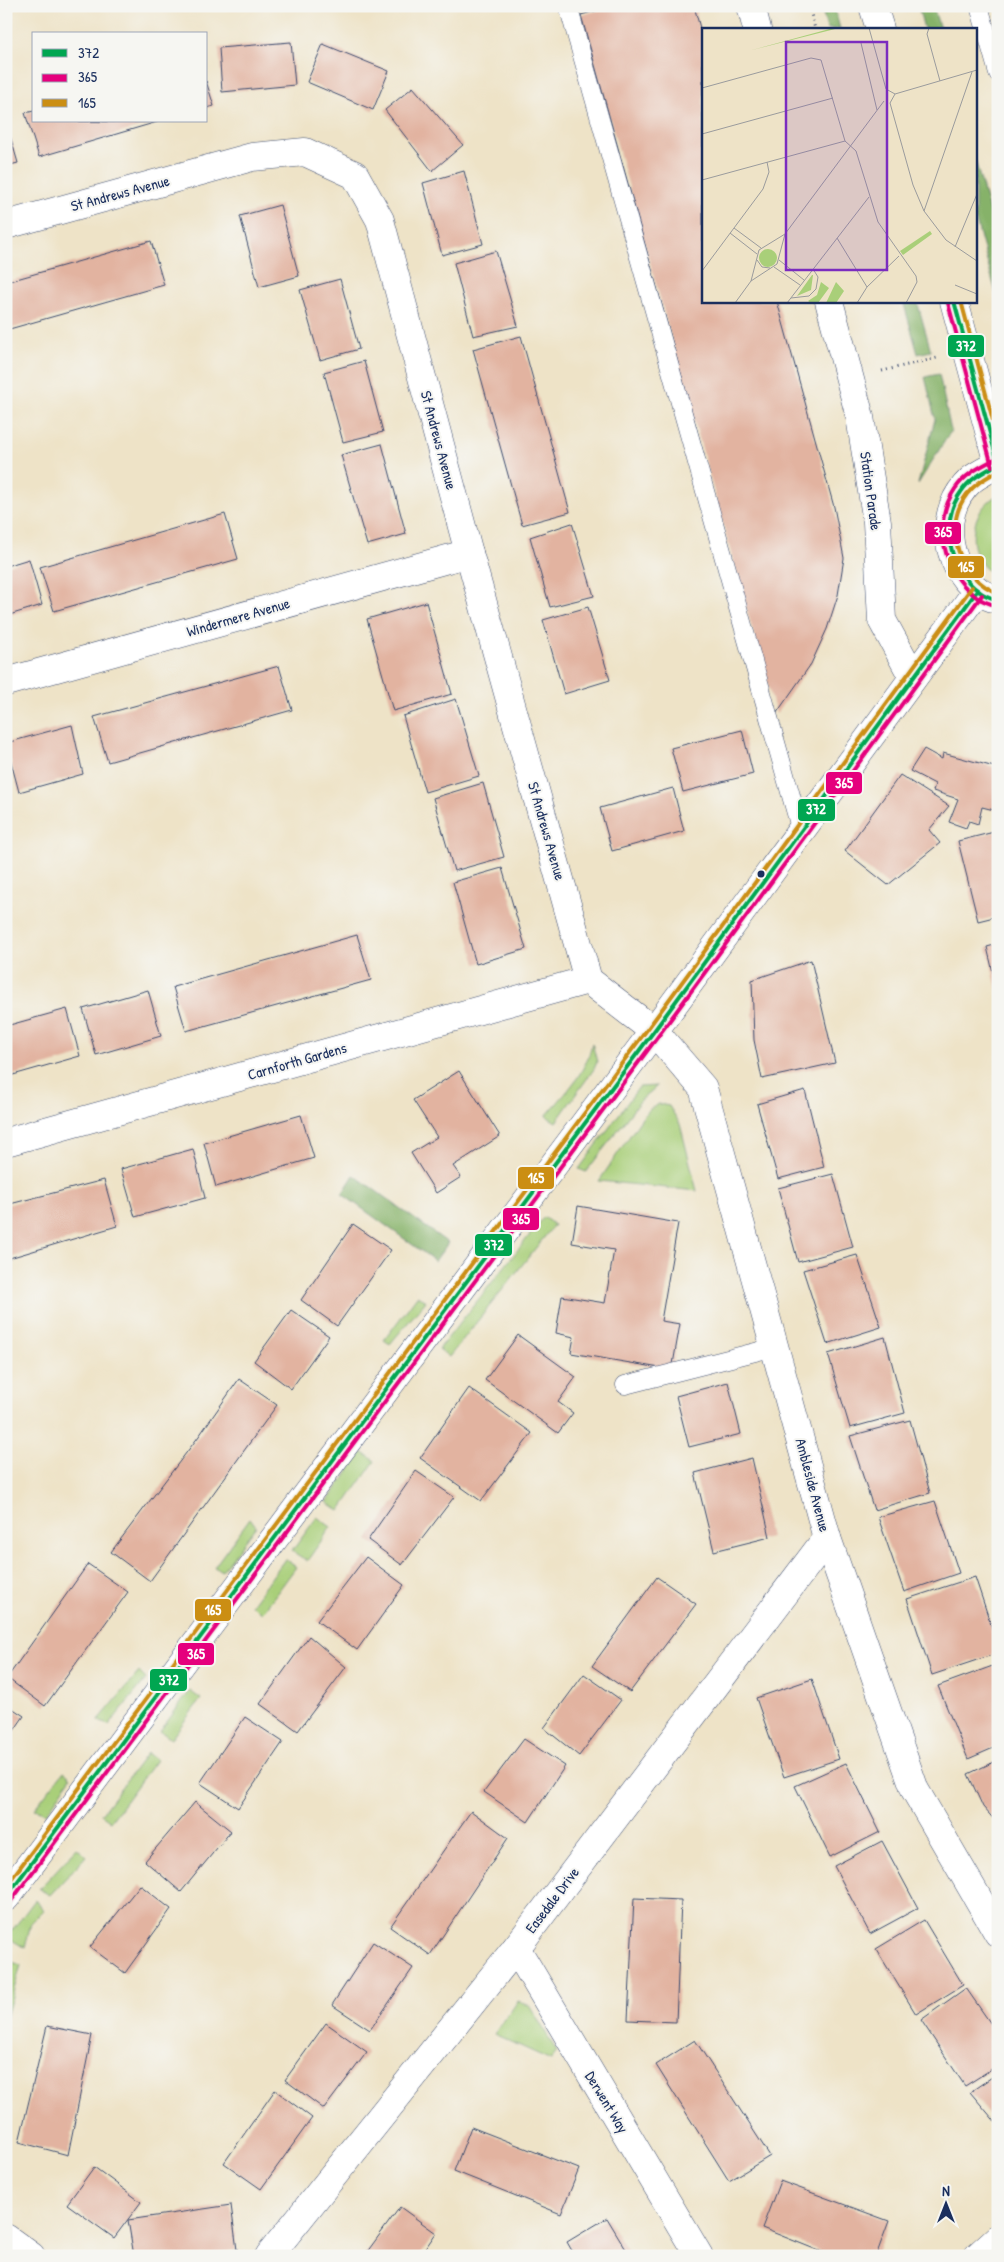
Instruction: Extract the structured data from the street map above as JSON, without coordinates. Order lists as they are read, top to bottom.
{
  "streets": {
    "street": [
      "St Andrews Avenue",
      "Station Parade",
      "Windermere Avenue",
      "Carnforth Gardens",
      "Ambleside Avenue",
      "Easedale Drive",
      "Derwent Way"
    ]
  },
  "crossings": [
    ["St Andrews Avenue", "Windermere Avenue"],
    ["St Andrews Avenue", "Carnforth Gardens"],
    ["Ambleside Avenue", "Easedale Drive"],
    ["Easedale Drive", "Derwent Way"]
  ],
  "lines": ["transit line 372", "transit line 165", "transit line 365"],
  "legend": ["372", "365", "165"],
  "north": "top"
}
